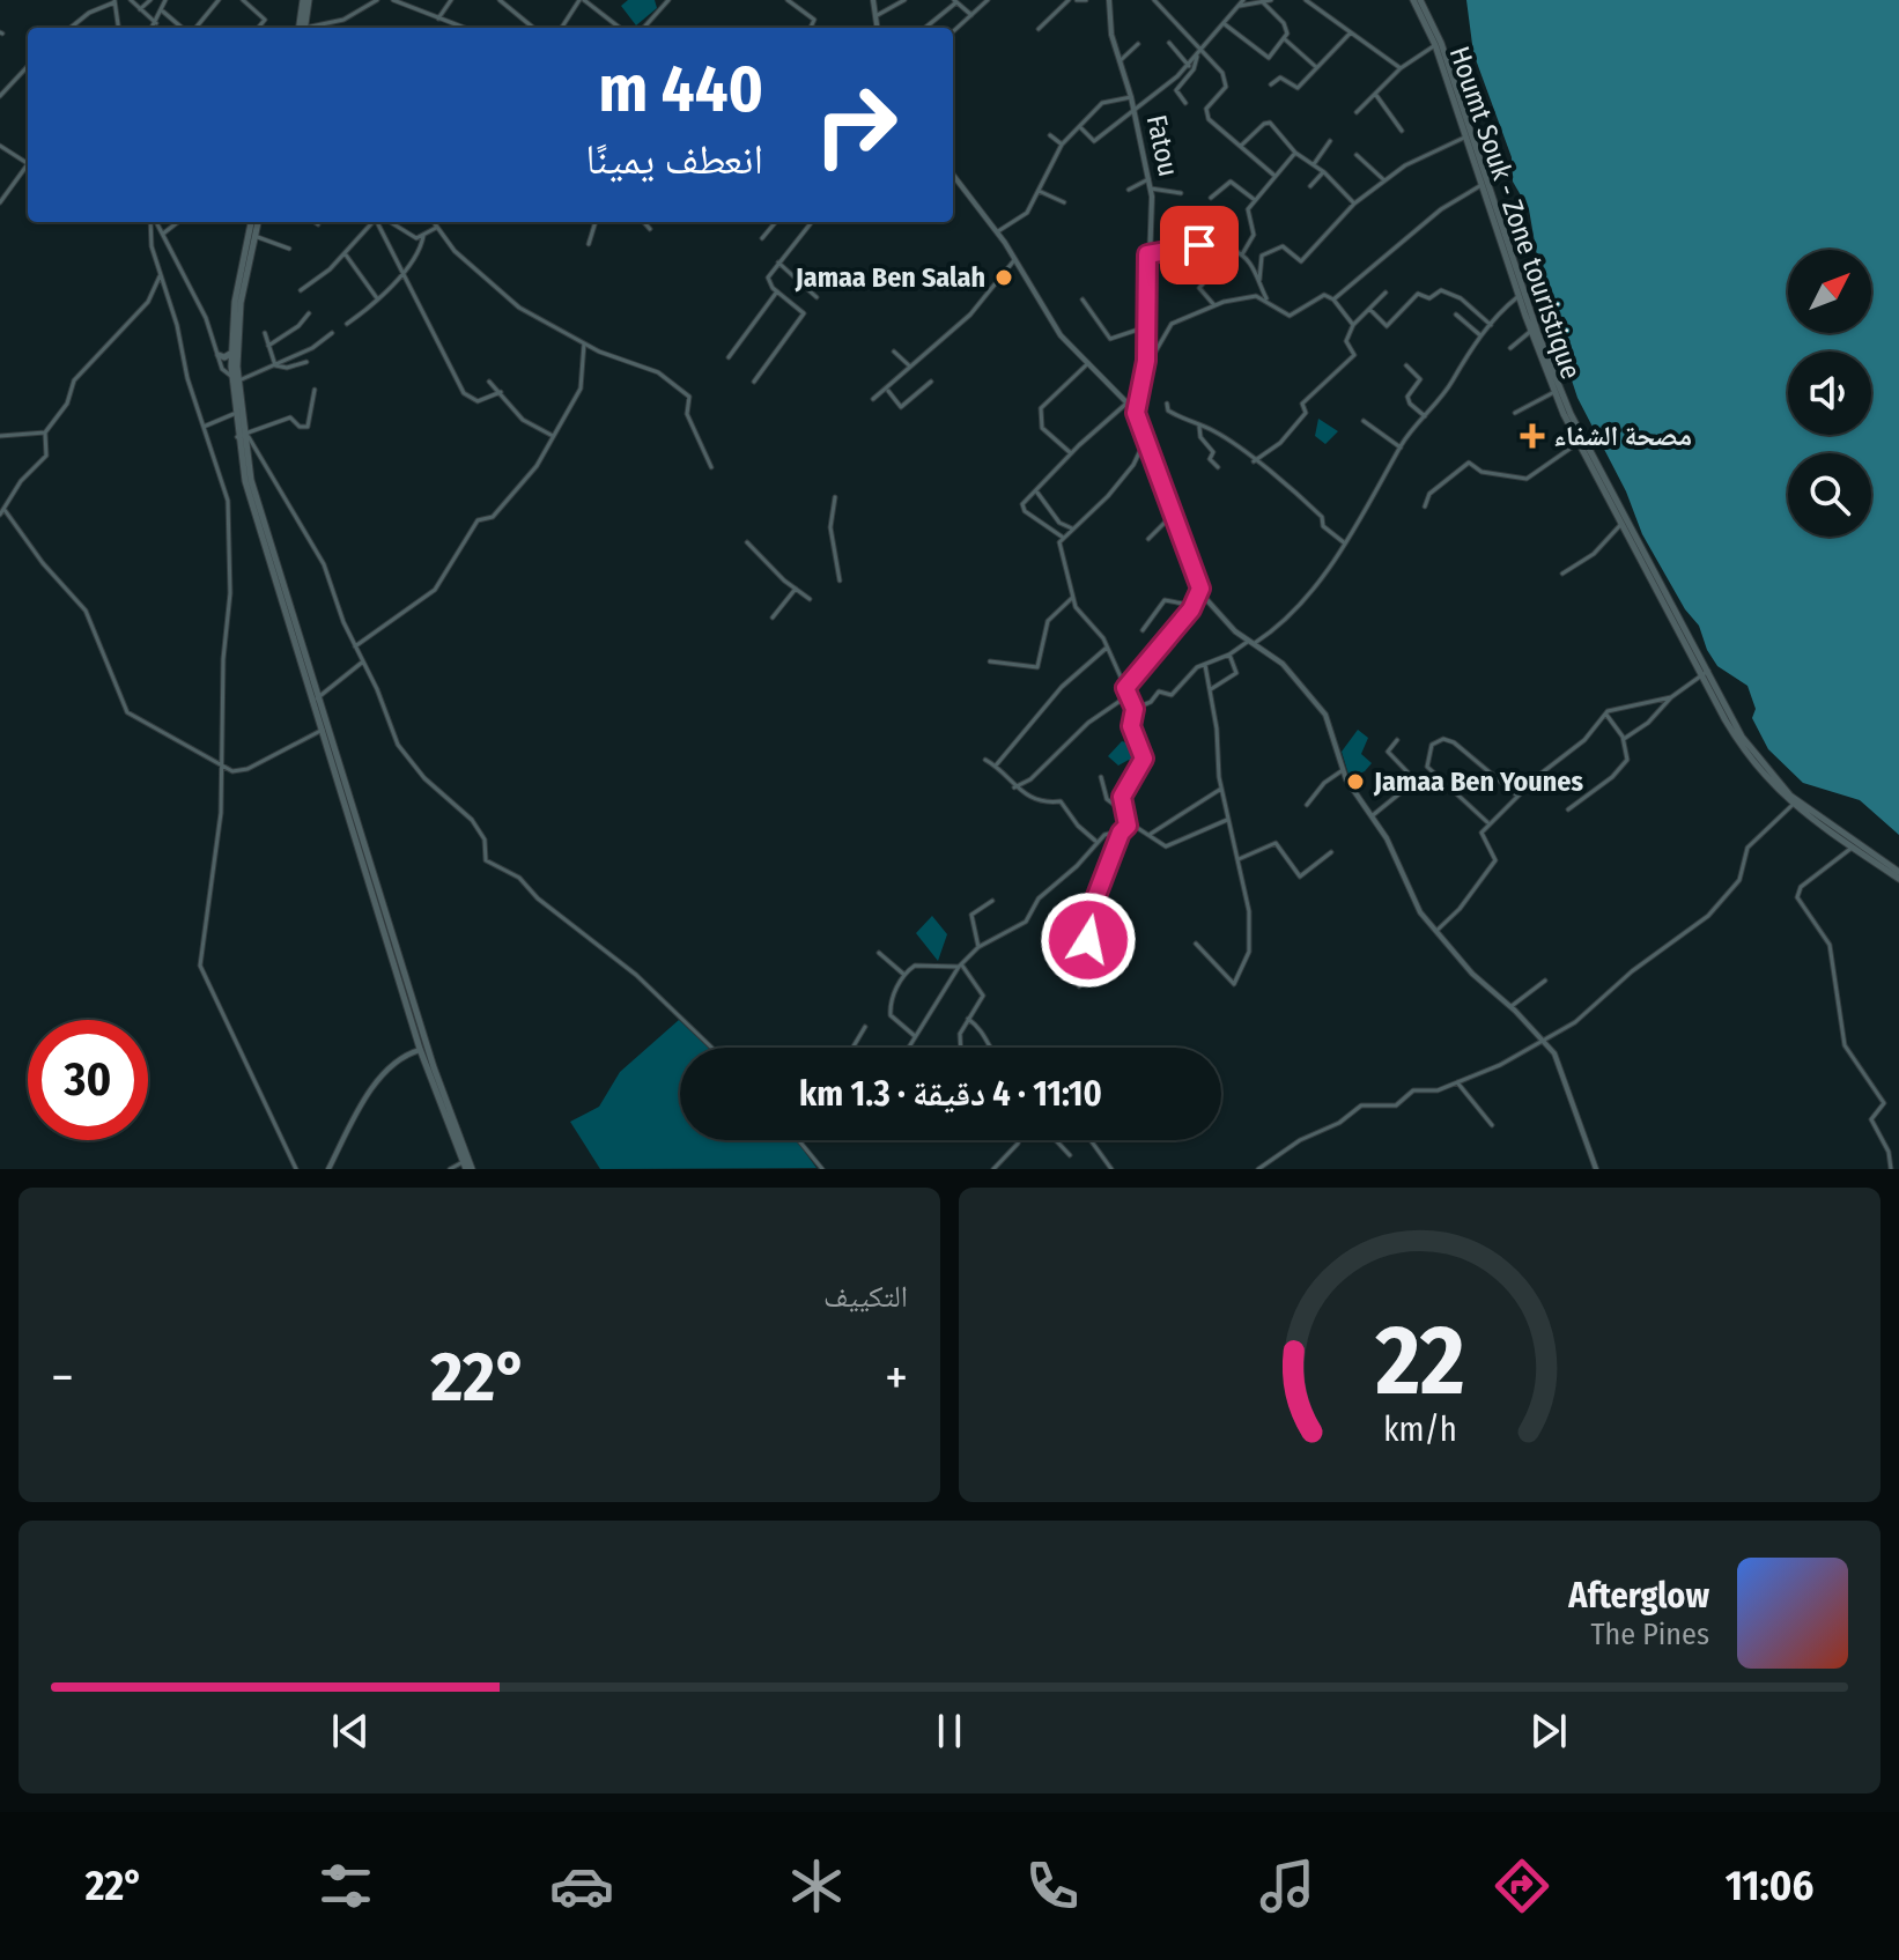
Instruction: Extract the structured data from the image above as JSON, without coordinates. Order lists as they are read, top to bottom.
{
  "streets": {
    "main road": ["Houmt Souk - Zone touristique"],
    "street": ["Fatou"]
  },
  "places": {
    "other": ["Jamaa Ben Salah", "Jamaa Ben Younes"],
    "health": ["مصحة الشفاء"]
  },
  "north": "top right",
  "page": {
    "turn": ["440 m", "انعطف يمينًا"],
    "limit": "30",
    "trip": "11:10 · 4 دقيقة · 1.3 km",
    "tile": "التكييف",
    "heat": ["−", "22°", "+"],
    "song": ["Afterglow", "The Pines"],
    "tabs": ["11:06", "22°"],
    "gauge": ["22", "km/h"]
  }
}
